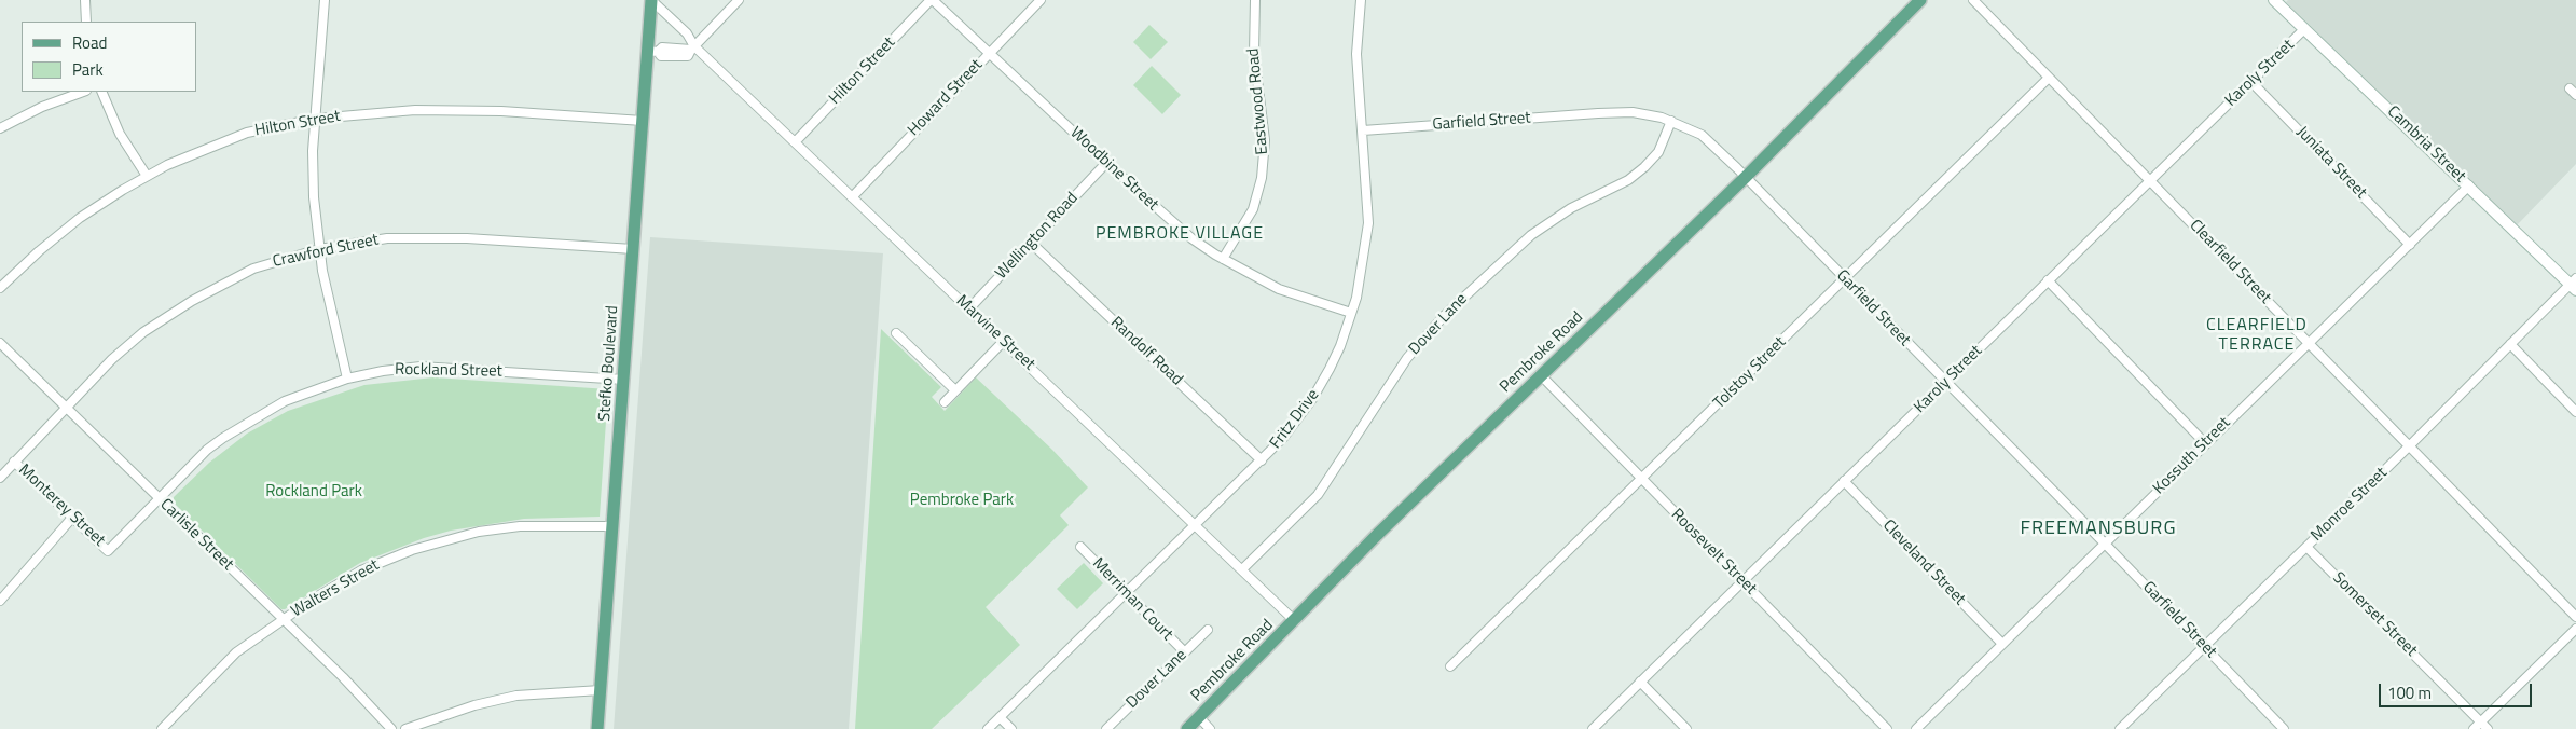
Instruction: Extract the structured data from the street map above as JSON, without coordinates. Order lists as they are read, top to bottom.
{
  "streets": {
    "main road": ["Pembroke Road", "Stefko Boulevard"],
    "street": [
      "Hilton Street",
      "Karoly Street",
      "Howard Street",
      "Eastwood Road",
      "Garfield Street",
      "Cambria Street",
      "Juniata Street",
      "Woodbine Street",
      "Wellington Road",
      "Crawford Street",
      "Clearfield Street",
      "Dover Lane",
      "Marvine Street",
      "Randolf Road",
      "Rockland Street",
      "Tolstoy Street",
      "Fritz Drive",
      "Kossuth Street",
      "Monroe Street",
      "Monterey Street",
      "Carlisle Street",
      "Roosevelt Street",
      "Cleveland Street",
      "Walters Street",
      "Merriman Court",
      "Somerset Street"
    ]
  },
  "crossings": [
    ["Hilton Street", "Woodbine Street"],
    ["Hilton Street", "Marvine Street"],
    ["Hilton Street", "Stefko Boulevard"],
    ["Karoly Street", "Garfield Street"],
    ["Karoly Street", "Cambria Street"],
    ["Karoly Street", "Juniata Street"],
    ["Karoly Street", "Clearfield Street"],
    ["Karoly Street", "Roosevelt Street"],
    ["Karoly Street", "Cleveland Street"],
    ["Howard Street", "Woodbine Street"],
    ["Howard Street", "Marvine Street"],
    ["Eastwood Road", "Woodbine Street"],
    ["Garfield Street", "Dover Lane"],
    ["Garfield Street", "Pembroke Road"],
    ["Garfield Street", "Tolstoy Street"],
    ["Garfield Street", "Fritz Drive"],
    ["Garfield Street", "Kossuth Street"],
    ["Garfield Street", "Monroe Street"],
    ["Cambria Street", "Kossuth Street"],
    ["Cambria Street", "Monroe Street"],
    ["Juniata Street", "Kossuth Street"],
    ["Woodbine Street", "Wellington Road"],
    ["Woodbine Street", "Fritz Drive"],
    ["Wellington Road", "Marvine Street"],
    ["Wellington Road", "Randolf Road"],
    ["Crawford Street", "Stefko Boulevard"],
    ["Crawford Street", "Monterey Street"],
    ["Crawford Street", "Carlisle Street"],
    ["Clearfield Street", "Tolstoy Street"],
    ["Clearfield Street", "Kossuth Street"],
    ["Clearfield Street", "Monroe Street"],
    ["Dover Lane", "Marvine Street"],
    ["Dover Lane", "Merriman Court"],
    ["Marvine Street", "Pembroke Road"],
    ["Marvine Street", "Stefko Boulevard"],
    ["Marvine Street", "Fritz Drive"],
    ["Randolf Road", "Fritz Drive"],
    ["Pembroke Road", "Roosevelt Street"],
    ["Stefko Boulevard", "Rockland Street"],
    ["Stefko Boulevard", "Walters Street"],
    ["Rockland Street", "Monterey Street"],
    ["Rockland Street", "Carlisle Street"],
    ["Tolstoy Street", "Roosevelt Street"],
    ["Fritz Drive", "Merriman Court"],
    ["Kossuth Street", "Cleveland Street"],
    ["Monroe Street", "Somerset Street"],
    ["Carlisle Street", "Walters Street"]
  ],
  "districts": ["PEMBROKE VILLAGE", "CLEARFIELD TERRACE", "FREEMANSBURG"],
  "parks": ["Rockland Park", "Pembroke Park"],
  "legend": ["Road", "Park"],
  "scale_bar": "100 m"
}
